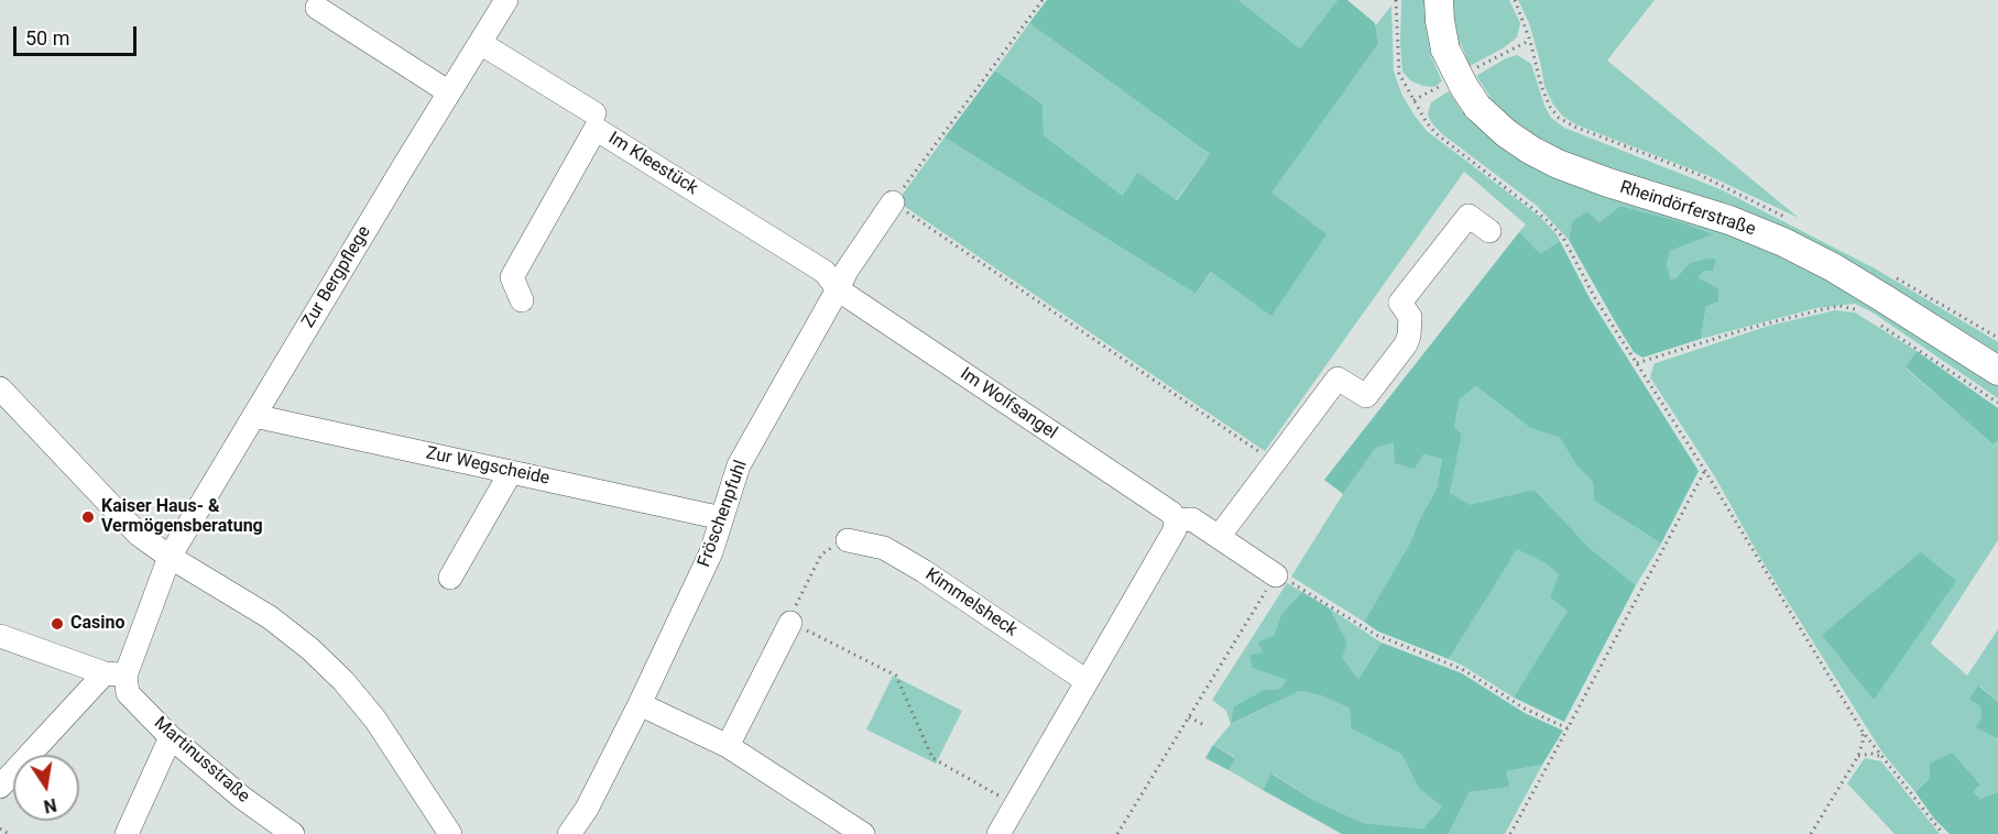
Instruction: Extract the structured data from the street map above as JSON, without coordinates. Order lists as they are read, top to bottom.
{
  "streets": {
    "main road": ["Rheindörferstraße"],
    "street": [
      "Im Kleestück",
      "Zur Bergpflege",
      "Im Wolfsangel",
      "Zur Wegscheide",
      "Fröschenpfuhl",
      "Kimmelsheck",
      "Martinusstraße"
    ]
  },
  "crossings": [
    ["Im Kleestück", "Im Wolfsangel"],
    ["Im Kleestück", "Fröschenpfuhl"],
    ["Zur Bergpflege", "Zur Wegscheide"],
    ["Zur Bergpflege", "Martinusstraße"],
    ["Im Wolfsangel", "Fröschenpfuhl"],
    ["Zur Wegscheide", "Fröschenpfuhl"]
  ],
  "places": ["Kaiser Haus- & Vermögensberatung", "Casino"],
  "scale_bar": "50 m",
  "north": "bottom"
}
